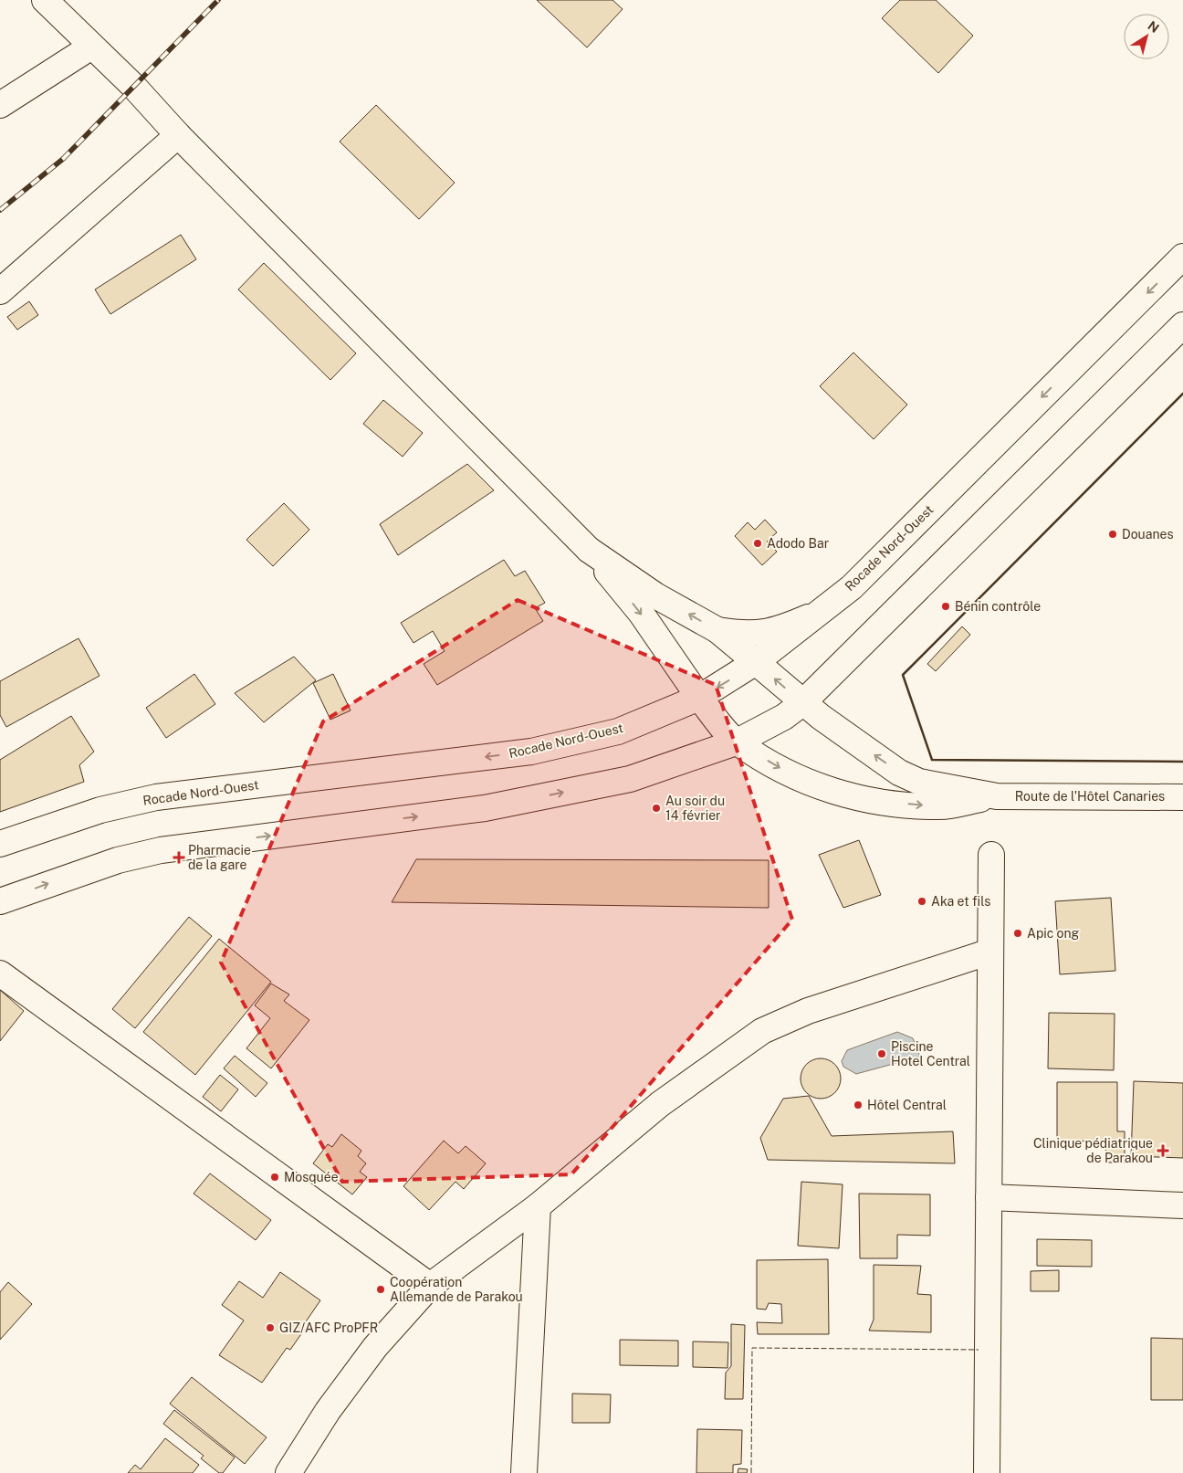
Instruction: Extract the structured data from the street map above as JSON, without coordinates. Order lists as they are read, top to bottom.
{
  "streets": {
    "street": ["Rocade Nord-Ouest", "Route de l'Hôtel Canaries"]
  },
  "crossings": [
    ["Rocade Nord-Ouest", "Route de l'Hôtel Canaries"]
  ],
  "places": {
    "other": [
      "Douanes",
      "Adodo Bar",
      "Bénin contrôle",
      "Au soir du 14 février",
      "Aka et fils",
      "Apic ong",
      "Piscine Hotel Central",
      "Hôtel Central",
      "Mosquée",
      "Coopération Allemande de Parakou",
      "GIZ/AFC ProPFR"
    ],
    "health": ["Pharmacie de la gare", "Clinique pédiatrique de Parakou"]
  },
  "north": "top right"
}
